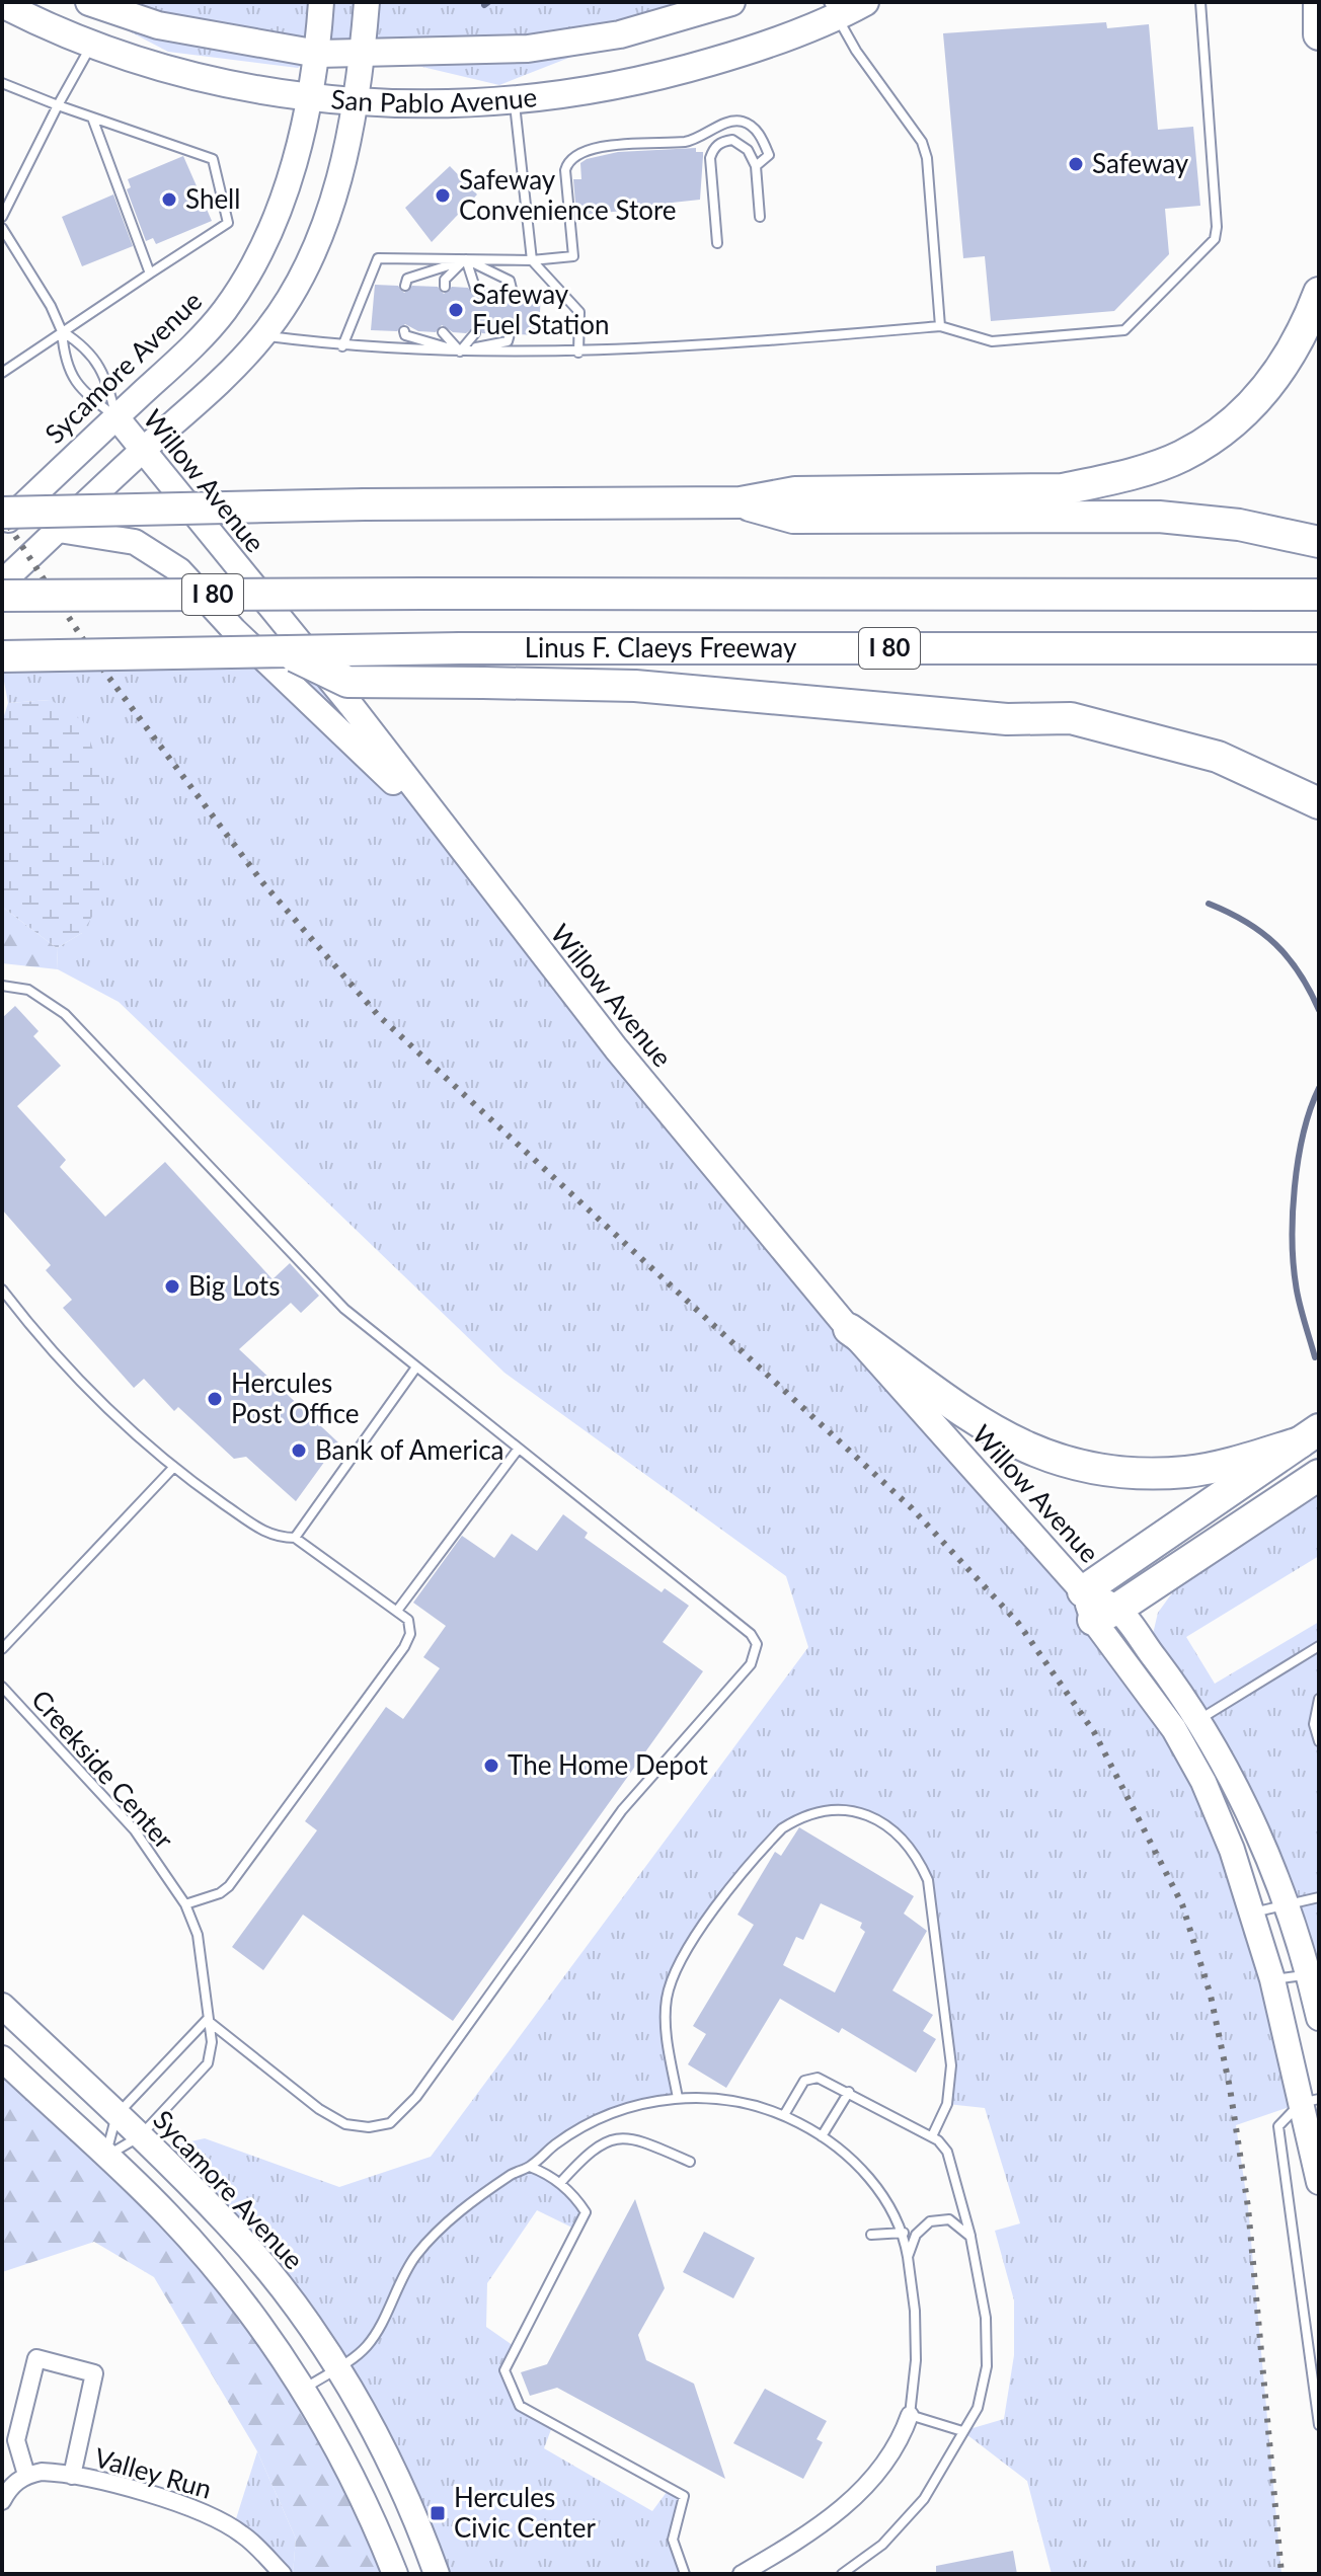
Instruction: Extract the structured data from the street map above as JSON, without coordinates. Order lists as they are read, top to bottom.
{
  "streets": {
    "highway": ["I 80", "Linus F. Claeys Freeway"],
    "main road": ["San Pablo Avenue"],
    "street": ["Sycamore Avenue", "Willow Avenue", "Valley Run"],
    "lane": ["Creekside Center"]
  },
  "crossings": [
    ["San Pablo Avenue", "Sycamore Avenue"],
    ["Sycamore Avenue", "Willow Avenue"],
    ["Sycamore Avenue", "Creekside Center"]
  ],
  "places": {
    "other": [
      "Safeway",
      "Safeway Convenience Store",
      "Shell",
      "Safeway Fuel Station",
      "Big Lots",
      "Hercules Post Office",
      "Bank of America",
      "The Home Depot"
    ],
    "transit": ["Hercules Civic Center"]
  }
}
